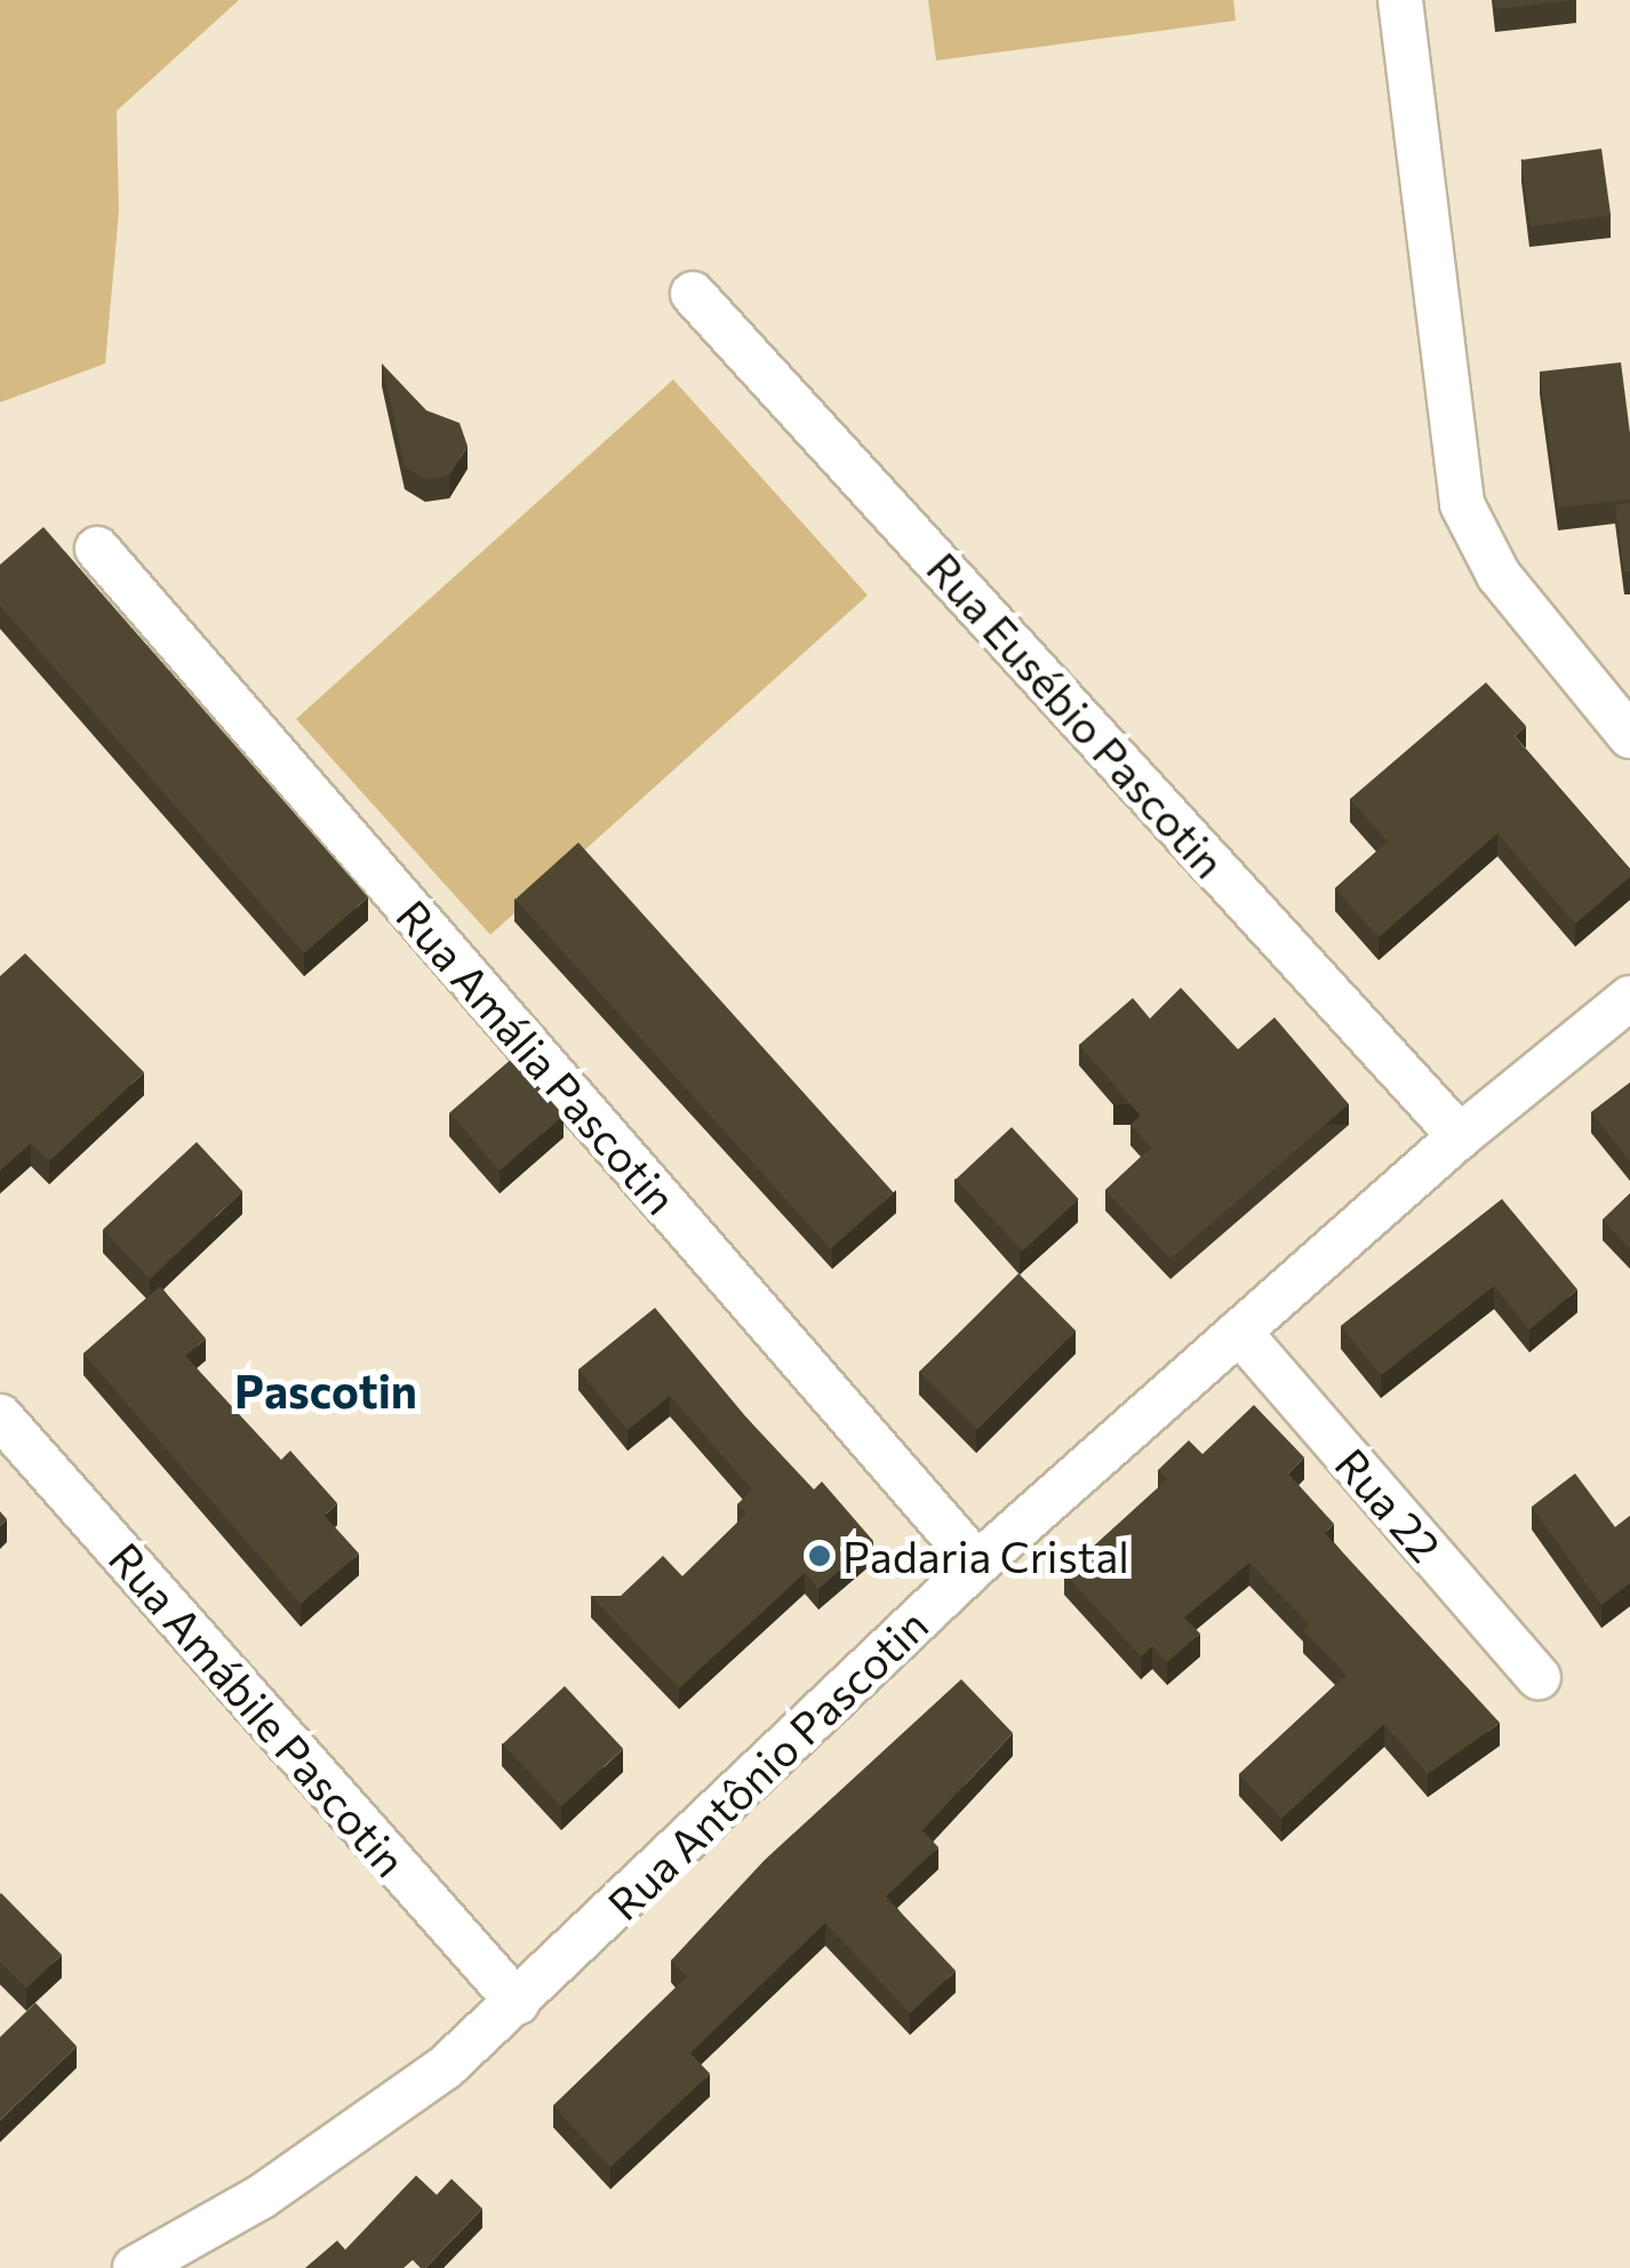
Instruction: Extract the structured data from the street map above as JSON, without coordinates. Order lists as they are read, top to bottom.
{
  "streets": {
    "street": [
      "Rua Eusébio Pascotin",
      "Rua Amália Pascotin",
      "Rua 22",
      "Rua Amábile Pascotin",
      "Rua Antônio Pascotin"
    ]
  },
  "crossings": [
    ["Rua Eusébio Pascotin", "Rua Antônio Pascotin"],
    ["Rua Amália Pascotin", "Rua Antônio Pascotin"],
    ["Rua 22", "Rua Antônio Pascotin"],
    ["Rua Amábile Pascotin", "Rua Antônio Pascotin"]
  ],
  "districts": ["Pascotin"],
  "places": ["Padaria Cristal"]
}
